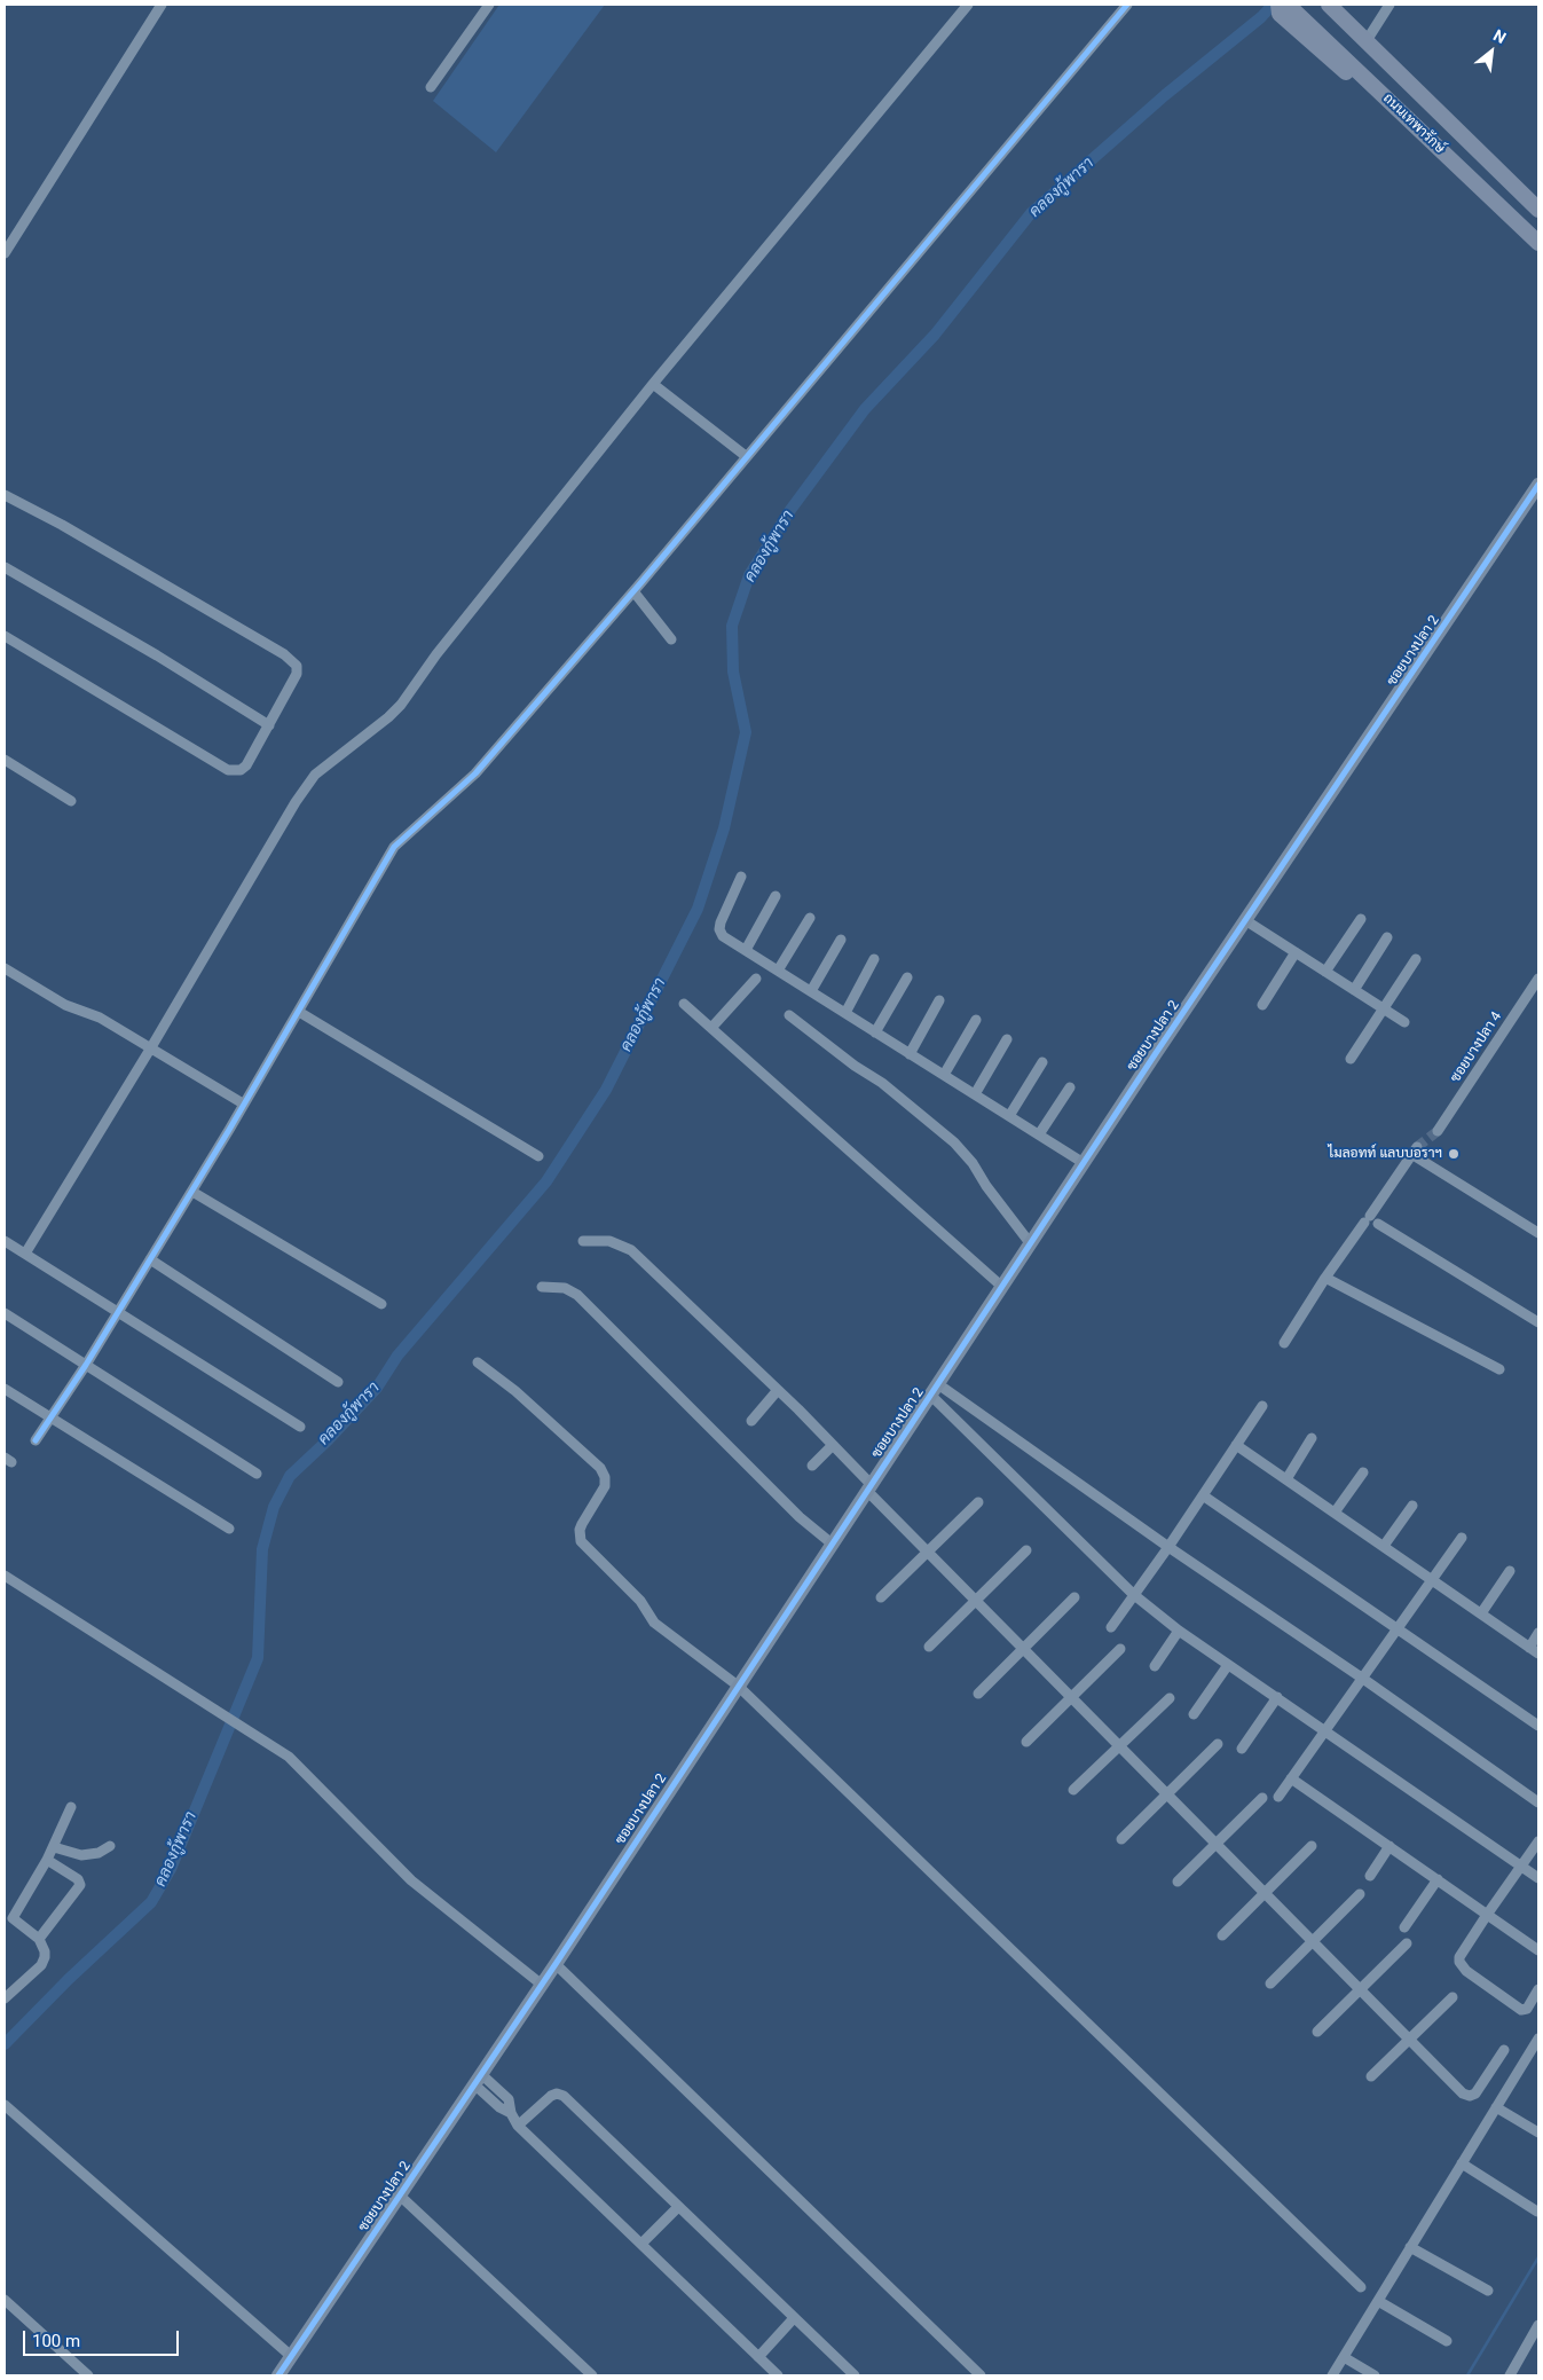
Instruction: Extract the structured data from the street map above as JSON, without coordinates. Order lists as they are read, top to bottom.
{
  "streets": {
    "main road": ["ถนนเทพารักษ์"],
    "street": ["ซอยบางปลา 2", "ซอยบางปลา 4"]
  },
  "water": ["คลองกู้พารา"],
  "places": ["ไมลอทท์ แลบบอราฯ"],
  "scale_bar": "100 m",
  "north": "top right"
}
